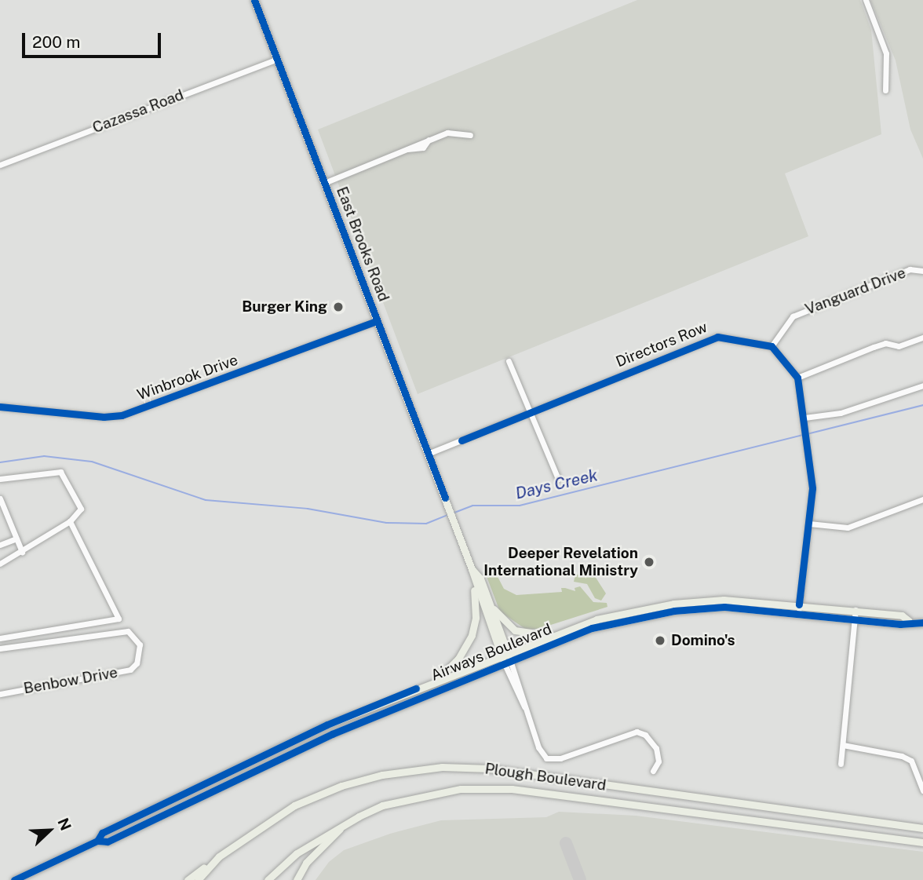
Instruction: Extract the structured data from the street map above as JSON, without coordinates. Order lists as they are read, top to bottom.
{
  "streets": {
    "main road": ["East Brooks Road", "Airways Boulevard", "Plough Boulevard"],
    "street": [
      "Cazassa Road",
      "Vanguard Drive",
      "Directors Row",
      "Winbrook Drive",
      "Benbow Drive"
    ]
  },
  "crossings": [
    ["Cazassa Road", "East Brooks Road"],
    ["East Brooks Road", "Directors Row"],
    ["East Brooks Road", "Winbrook Drive"],
    ["East Brooks Road", "Airways Boulevard"],
    ["Vanguard Drive", "Directors Row"]
  ],
  "water": ["Days Creek"],
  "places": ["Burger King", "Deeper Revelation International Ministry", "Domino's"],
  "scale_bar": "200 m",
  "north": "top right"
}
